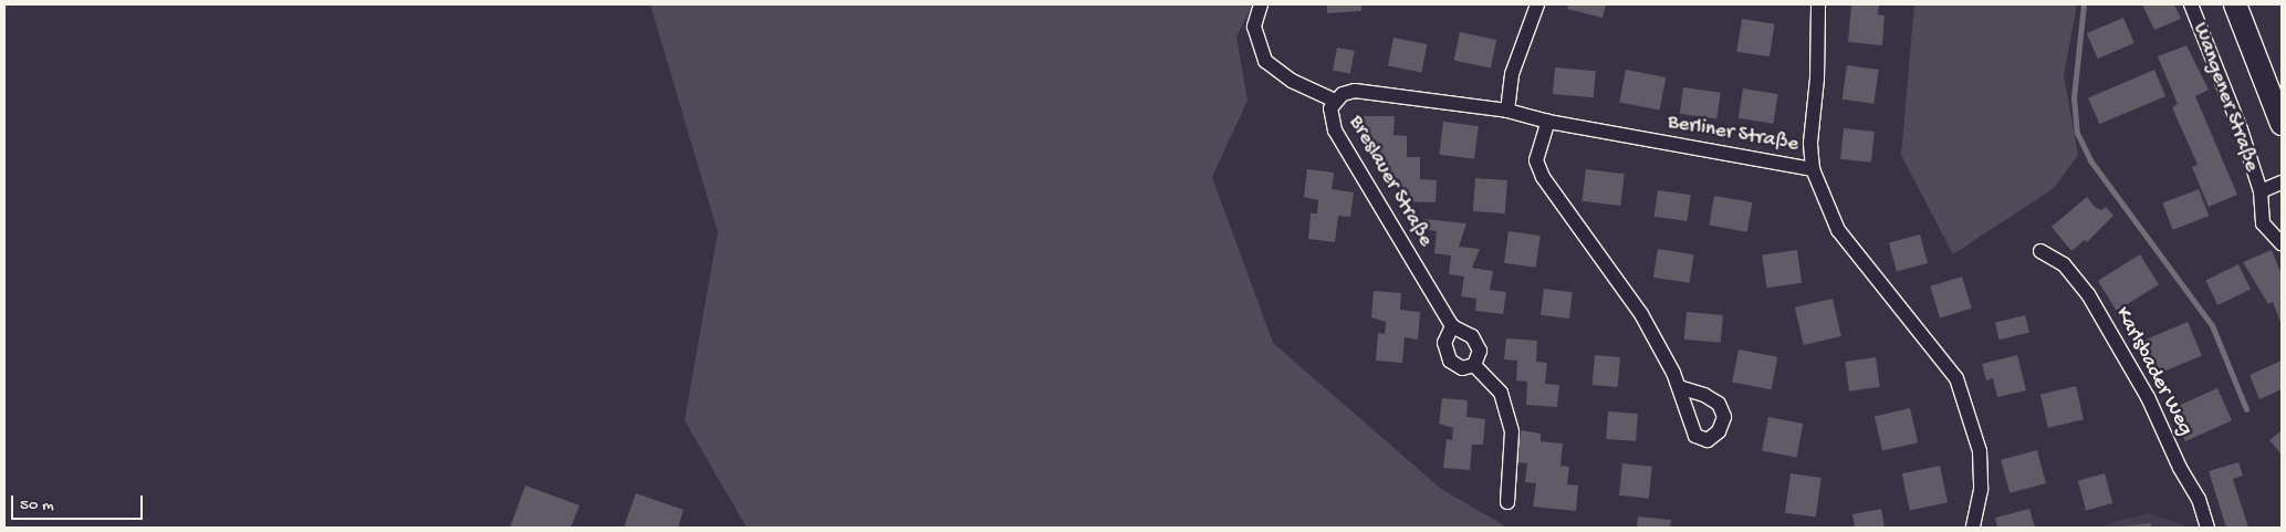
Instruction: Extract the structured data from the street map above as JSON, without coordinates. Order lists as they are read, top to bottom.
{
  "streets": {
    "main road": ["Wangener Straße"],
    "street": ["Berliner Straße", "Breslauer Straße", "Karlsbader Weg"]
  },
  "crossings": [
    ["Berliner Straße", "Breslauer Straße"]
  ],
  "scale_bar": "50 m"
}
